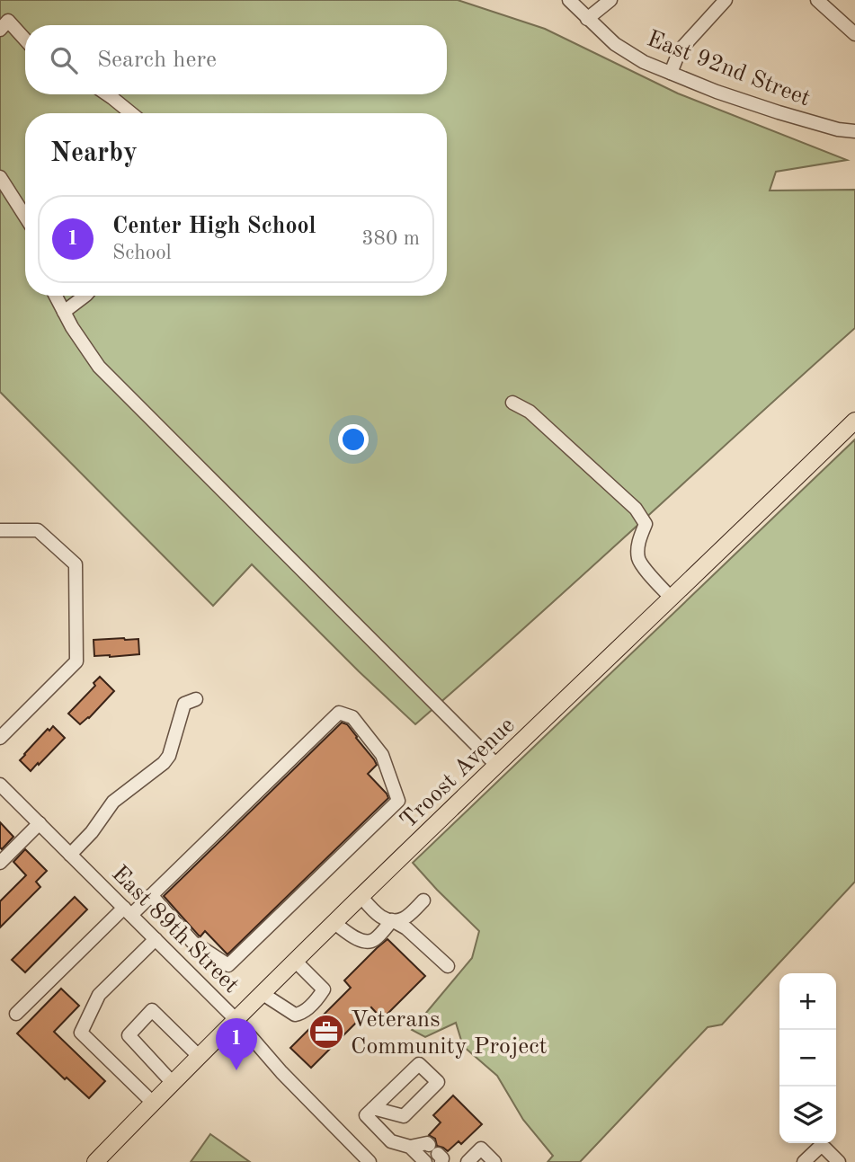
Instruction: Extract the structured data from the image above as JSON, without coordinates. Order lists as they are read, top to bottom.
{
  "streets": {
    "main road": ["Troost Avenue"],
    "street": ["East 92nd Street", "East 89th Street"]
  },
  "crossings": [
    ["Troost Avenue", "East 89th Street"]
  ],
  "places": {
    "office": ["Veterans Community Project"]
  },
  "page": {
    "search": "Search here",
    "heading": "Nearby",
    "list": [
      {
        "mark": "1",
        "name": "Center High School",
        "note": "School",
        "value": "380 m"
      }
    ],
    "map_buttons": ["+", "−"],
    "pins": "1"
  }
}
